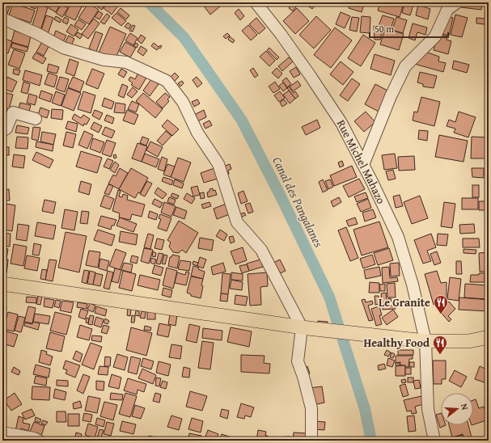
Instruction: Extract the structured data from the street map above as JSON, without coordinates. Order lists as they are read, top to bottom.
{
  "streets": {
    "street": ["Rue Michel Mahazo"]
  },
  "water": ["Canal des Pangalanes"],
  "places": {
    "restaurant": ["Le Granite", "Healthy Food"]
  },
  "scale_bar": "50 m",
  "north": "right"
}
